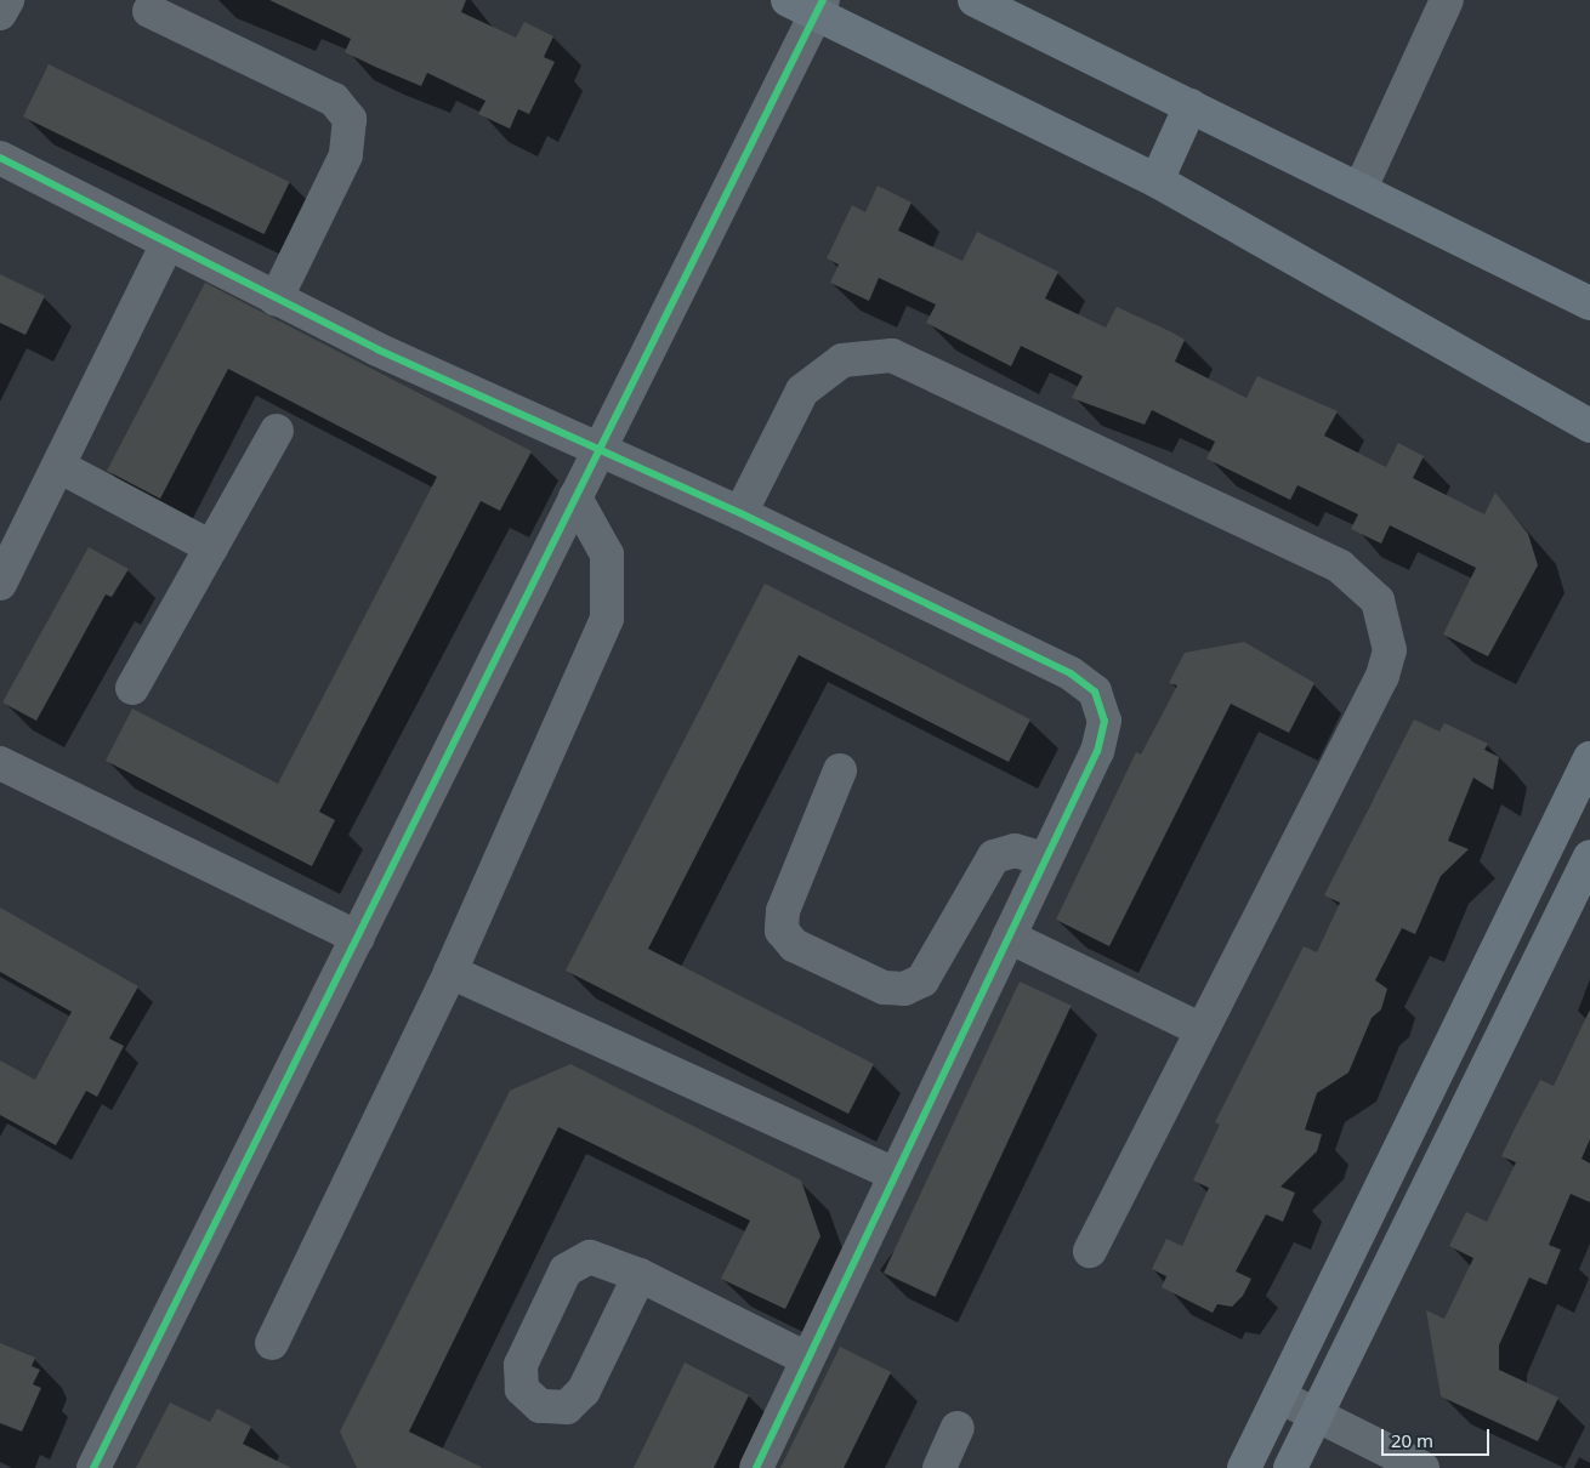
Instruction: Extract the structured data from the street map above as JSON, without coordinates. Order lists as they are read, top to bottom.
{
  "scale_bar": "20 m"
}
